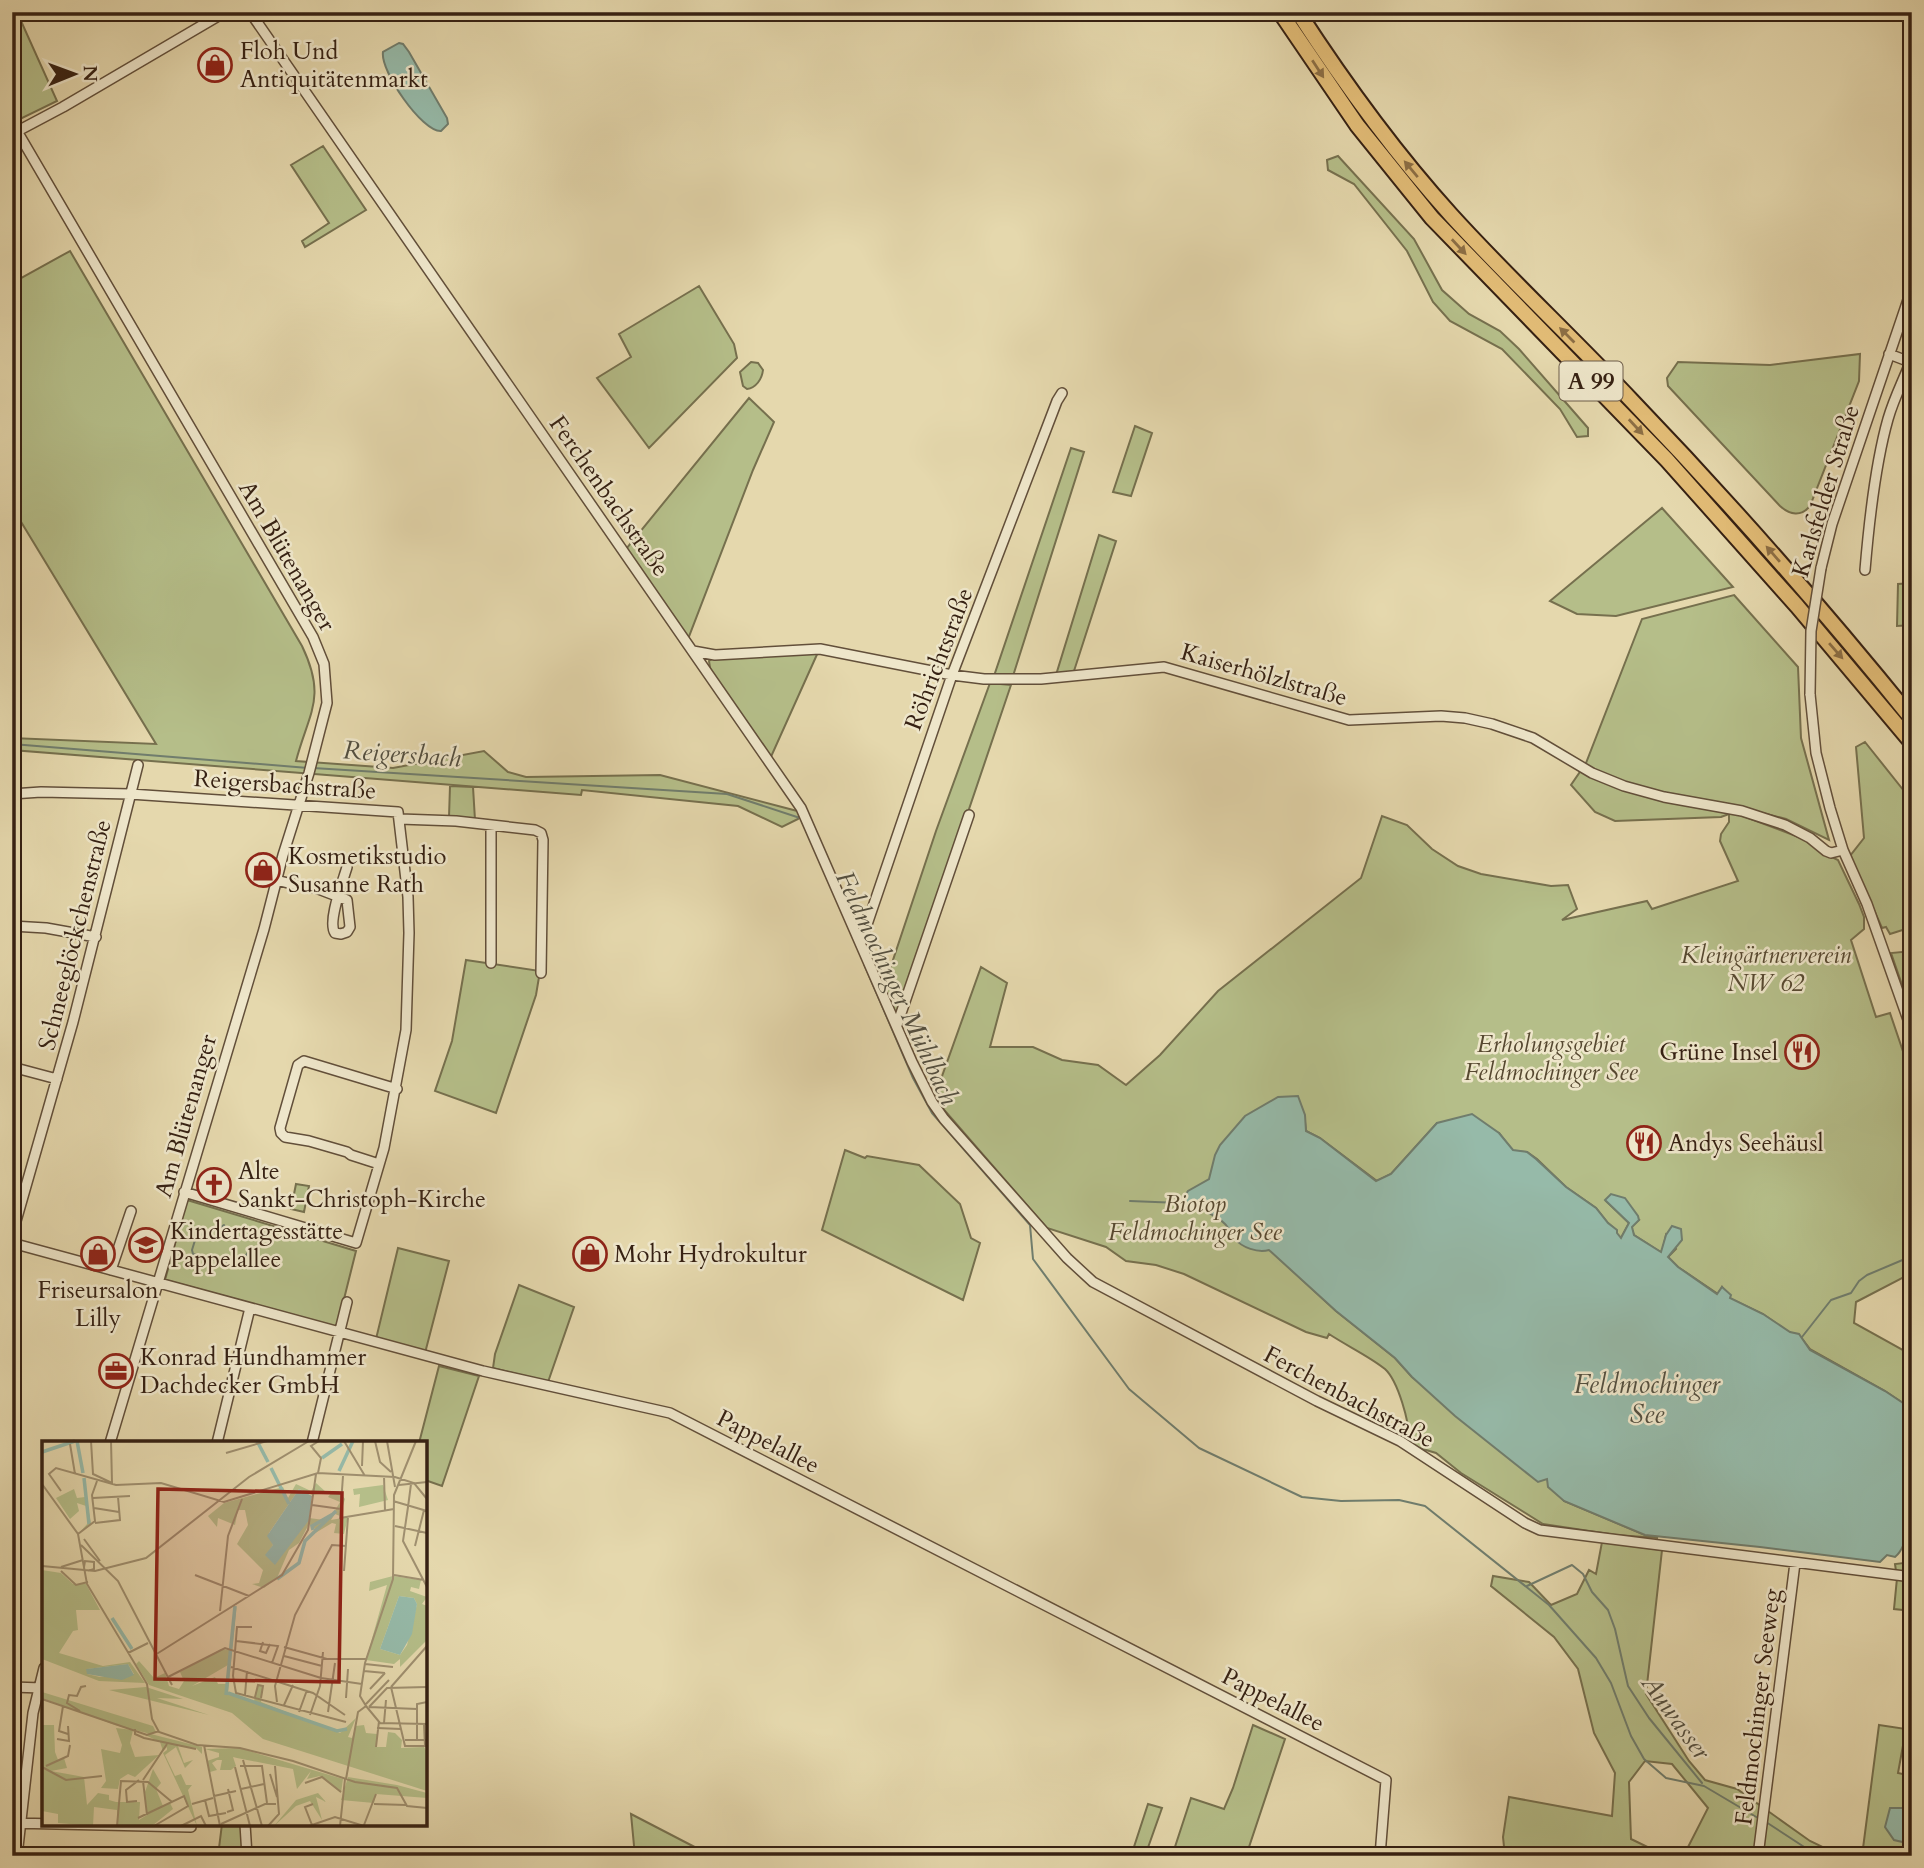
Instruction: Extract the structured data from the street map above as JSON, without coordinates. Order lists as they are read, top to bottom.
{
  "streets": {
    "highway": ["A 99"],
    "street": [
      "Karlsfelder Straße",
      "Ferchenbachstraße",
      "Am Blütenanger",
      "Röhrichtstraße",
      "Kaiserhölzlstraße",
      "Reigersbachstraße",
      "Schneeglöckchenstraße",
      "Pappelallee",
      "Feldmochinger Seeweg"
    ]
  },
  "crossings": [
    ["Karlsfelder Straße", "Kaiserhölzlstraße"],
    ["Ferchenbachstraße", "Röhrichtstraße"],
    ["Ferchenbachstraße", "Kaiserhölzlstraße"],
    ["Ferchenbachstraße", "Feldmochinger Seeweg"],
    ["Am Blütenanger", "Reigersbachstraße"],
    ["Am Blütenanger", "Pappelallee"],
    ["Röhrichtstraße", "Kaiserhölzlstraße"],
    ["Reigersbachstraße", "Schneeglöckchenstraße"]
  ],
  "water": [
    "Reigersbach",
    "Feldmochinger Mühlbach",
    "Feldmochinger See",
    "Auwasser"
  ],
  "parks": ["Kleingärtnerverein NW 62", "Erholungsgebiet Feldmochinger See", "Biotop Feldmochinger See"],
  "places": {
    "shop": [
      "Floh Und Antiquitätenmarkt",
      "Kosmetikstudio Susanne Rath",
      "Friseursalon Lilly",
      "Mohr Hydrokultur"
    ],
    "restaurant": ["Grüne Insel", "Andys Seehäusl"],
    "church": ["Alte Sankt-Christoph-Kirche"],
    "school or university": ["Kindertagesstätte Pappelallee"],
    "office": ["Konrad Hundhammer Dachdecker GmbH"]
  },
  "north": "right"
}
